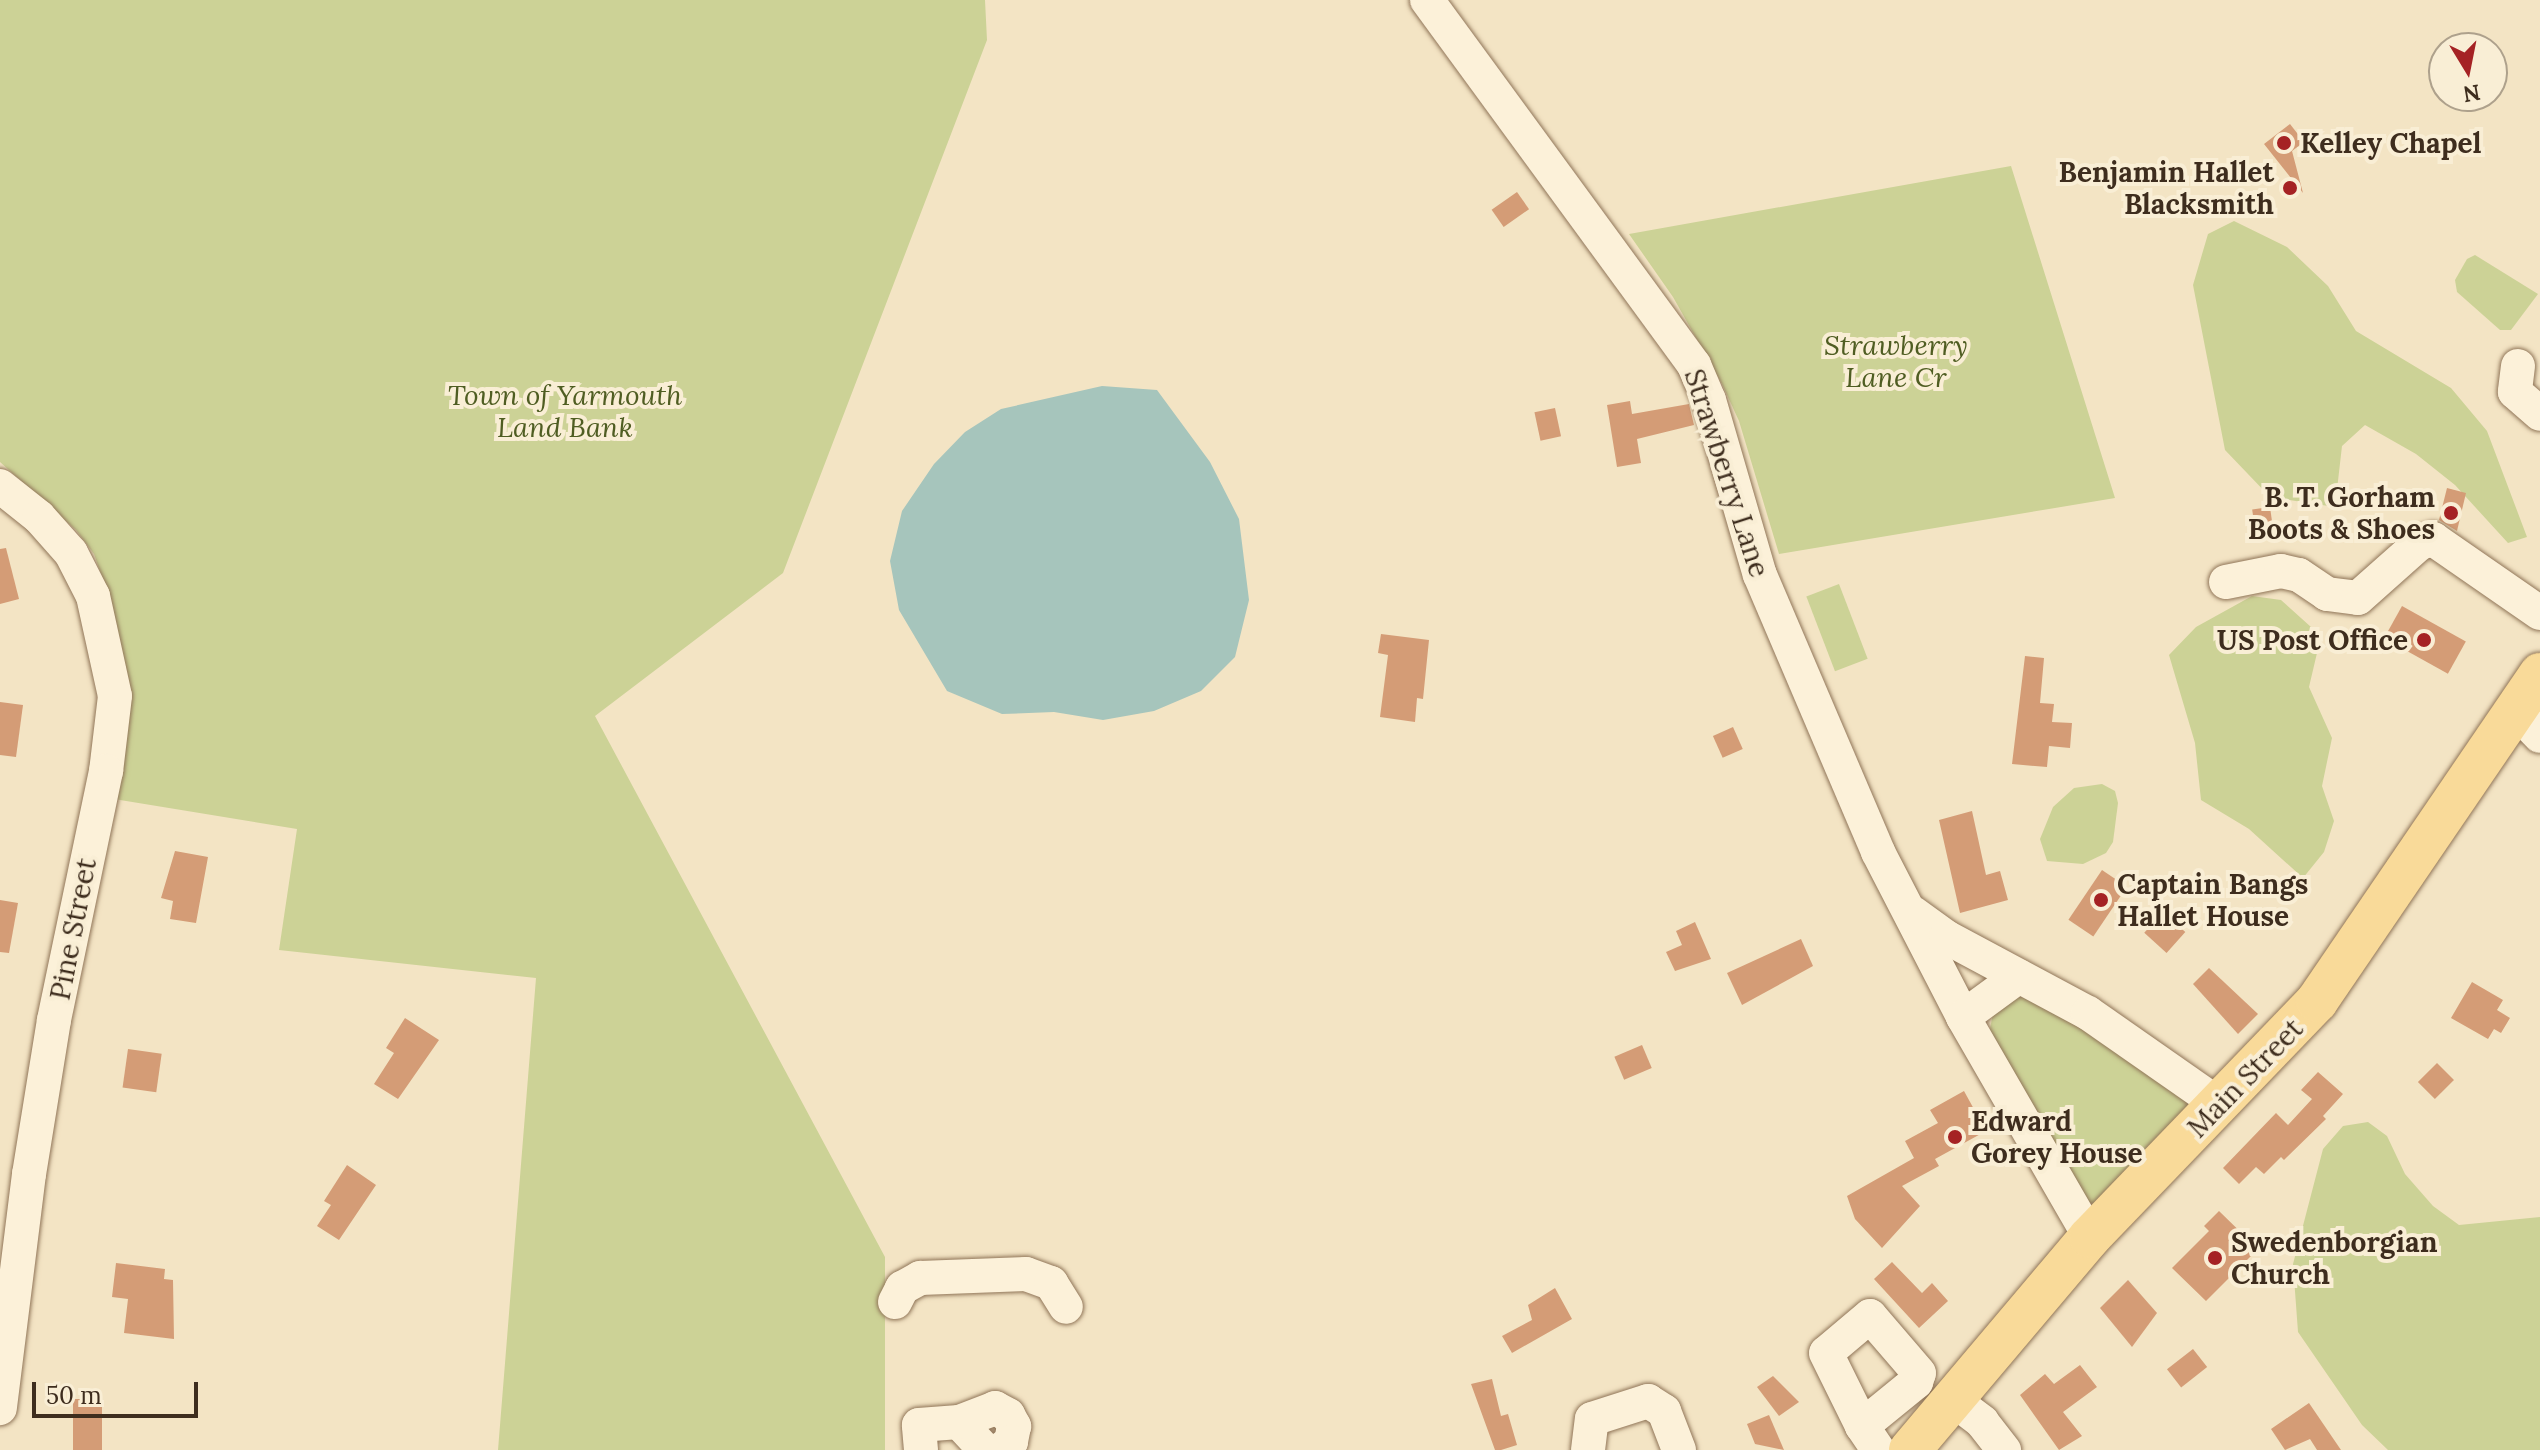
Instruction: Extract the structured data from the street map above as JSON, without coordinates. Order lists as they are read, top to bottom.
{
  "streets": {
    "main road": ["Main Street"],
    "street": ["Strawberry Lane", "Pine Street"]
  },
  "crossings": [
    ["Strawberry Lane", "Main Street"]
  ],
  "parks": ["Strawberry Lane Cr", "Town of Yarmouth Land Bank"],
  "places": [
    "Kelley Chapel",
    "Benjamin Hallet Blacksmith",
    "B. T. Gorham Boots & Shoes",
    "US Post Office",
    "Captain Bangs Hallet House",
    "Edward Gorey House",
    "Swedenborgian Church"
  ],
  "scale_bar": "50 m",
  "north": "bottom"
}
